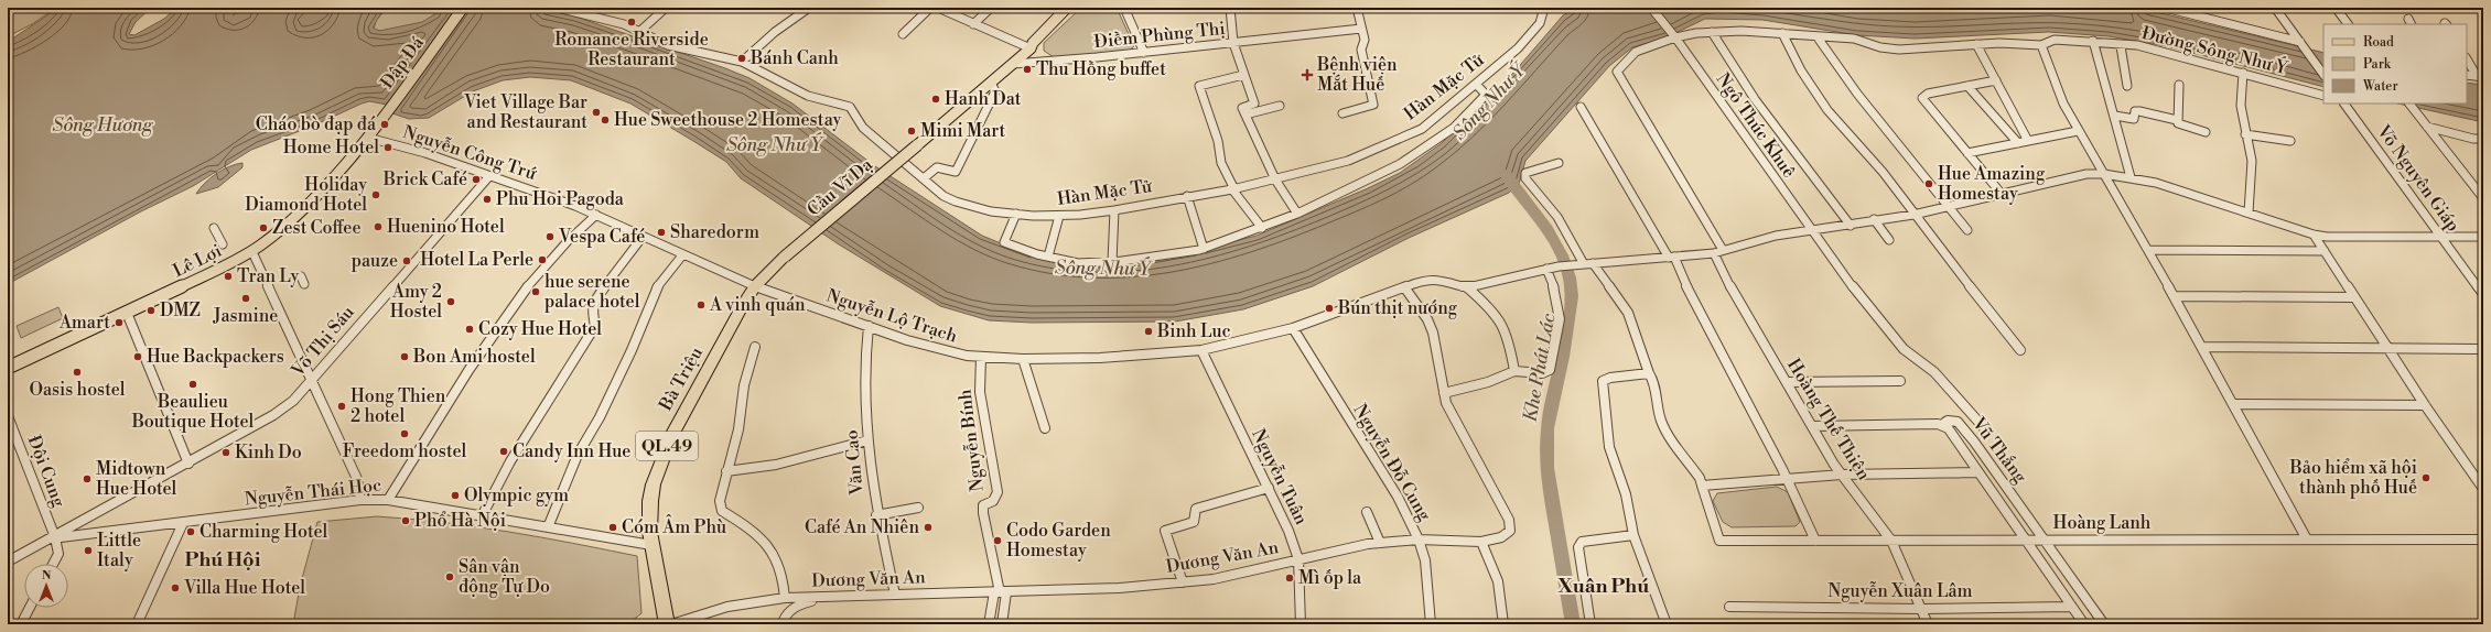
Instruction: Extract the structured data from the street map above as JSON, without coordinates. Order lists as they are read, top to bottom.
{
  "streets": {
    "highway": ["Cầu Vĩ Dạ", "Bà Triệu", "QL.49"],
    "main road": ["Đập Đá", "Lê Lợi"],
    "street": [
      "Điềm Phùng Thị",
      "Đường Sông Như Ý",
      "Hàn Mặc Tử",
      "Ngô Thúc Khuê",
      "Nguyễn Công Trứ",
      "Võ Nguyên Giáp",
      "Nguyễn Lộ Trạch",
      "Võ Thị Sáu",
      "Hoàng Thế Thiện",
      "Nguyễn Bính",
      "Vũ Thắng",
      "Văn Cao",
      "Nguyễn Đỗ Cung",
      "Đội Cung",
      "Nguyễn Tuân",
      "Nguyễn Thái Học",
      "Hoàng Lanh",
      "Dương Văn An",
      "Nguyễn Xuân Lâm"
    ]
  },
  "crossings": [
    ["Điềm Phùng Thị", "QL.49"],
    ["Đường Sông Như Ý", "Ngô Thúc Khuê"],
    ["Đường Sông Như Ý", "Hoàng Thế Thiện"],
    ["Đập Đá", "Nguyễn Công Trứ"],
    ["Đập Đá", "Lê Lợi"],
    ["Ngô Thúc Khuê", "Hoàng Thế Thiện"],
    ["Nguyễn Công Trứ", "Cầu Vĩ Dạ"],
    ["Nguyễn Công Trứ", "Lê Lợi"],
    ["Nguyễn Công Trứ", "Nguyễn Lộ Trạch"],
    ["Nguyễn Công Trứ", "Võ Thị Sáu"],
    ["Nguyễn Công Trứ", "Bà Triệu"],
    ["Cầu Vĩ Dạ", "Nguyễn Lộ Trạch"],
    ["Cầu Vĩ Dạ", "Bà Triệu"],
    ["Cầu Vĩ Dạ", "QL.49"],
    ["Nguyễn Lộ Trạch", "Bà Triệu"],
    ["Nguyễn Lộ Trạch", "Nguyễn Bính"],
    ["Nguyễn Lộ Trạch", "Văn Cao"],
    ["Nguyễn Lộ Trạch", "Nguyễn Đỗ Cung"],
    ["Nguyễn Lộ Trạch", "Nguyễn Tuân"],
    ["Nguyễn Lộ Trạch", "Dương Văn An"],
    ["Võ Thị Sáu", "Đội Cung"],
    ["Võ Thị Sáu", "Nguyễn Thái Học"],
    ["Bà Triệu", "Nguyễn Thái Học"],
    ["Hoàng Thế Thiện", "Hoàng Lanh"],
    ["Hoàng Thế Thiện", "Nguyễn Xuân Lâm"],
    ["Nguyễn Bính", "Dương Văn An"],
    ["Vũ Thắng", "Hoàng Lanh"],
    ["Vũ Thắng", "Nguyễn Xuân Lâm"],
    ["Văn Cao", "Dương Văn An"],
    ["Nguyễn Đỗ Cung", "Dương Văn An"],
    ["Đội Cung", "Nguyễn Thái Học"],
    ["Nguyễn Tuân", "Dương Văn An"]
  ],
  "districts": ["Phú Hội", "Xuân Phú"],
  "water": ["Sông Như Ý", "Sông Hương", "Khe Phát Lác"],
  "places": {
    "other": [
      "Romance Riverside Restaurant",
      "Bánh Canh",
      "Thu Hồng buffet",
      "Hanh Dat",
      "Viet Village Bar and Restaurant",
      "Hue Sweethouse 2 Homestay",
      "Cháo bò đạp đá",
      "Mimi Mart",
      "Home Hotel",
      "Brick Café",
      "Hue Amazing Homestay",
      "Holiday Diamond Hotel",
      "Phu Hoi Pagoda",
      "Huenino Hotel",
      "Zest Coffee",
      "Sharedorm",
      "Vespa Café",
      "Hotel La Perle",
      "pauze",
      "Tran Ly",
      "hue serene palace hotel",
      "Jasmine",
      "Amy 2 Hostel",
      "A vinh quán",
      "Bún thịt nướng",
      "DMZ",
      "Amart",
      "Cozy Hue Hotel",
      "Binh Luc",
      "Hue Backpackers",
      "Bon Ami hostel",
      "Oasis hostel",
      "Beaulieu Boutique Hotel",
      "Hong Thien 2 hotel",
      "Freedom hostel",
      "Candy Inn Hue",
      "Kinh Do",
      "Bảo hiểm xã hội thành phố Huế",
      "Midtown Hue Hotel",
      "Olympic gym",
      "Phổ Hà Nội",
      "Cóm Âm Phù",
      "Café An Nhiên",
      "Charming Hotel",
      "Codo Garden Homestay",
      "Little Italy",
      "Sân vận động Tự Do",
      "Mì ốp la",
      "Villa Hue Hotel"
    ],
    "health": ["Bệnh viện Mắt Huế"]
  },
  "legend": ["Road", "Park", "Water"],
  "north": "top"
}
